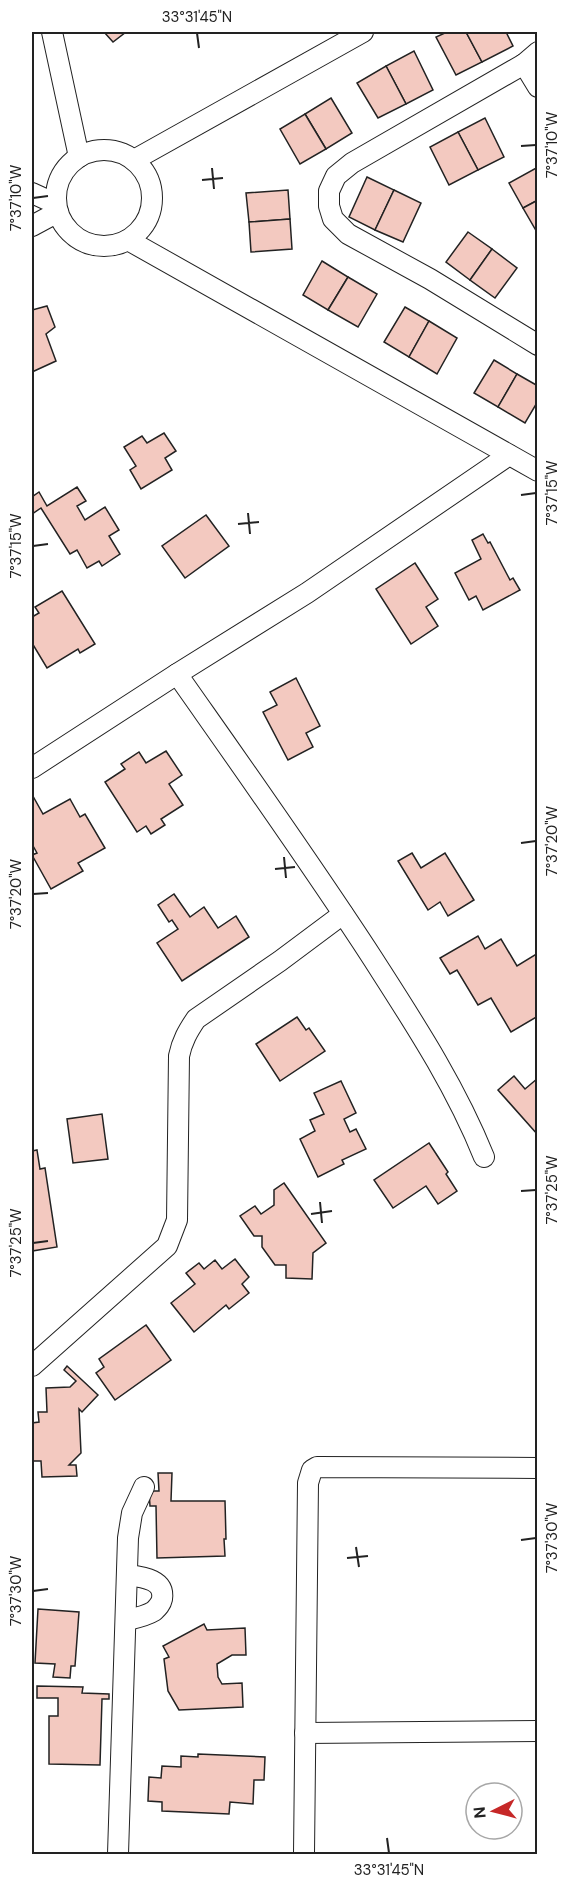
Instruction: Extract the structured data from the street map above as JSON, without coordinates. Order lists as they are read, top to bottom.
{
  "north": "left",
  "coordinates": [
    "33°31'45\"N",
    "7°37'10\"W",
    "7°37'15\"W",
    "7°37'20\"W",
    "7°37'25\"W",
    "7°37'30\"W"
  ]
}
